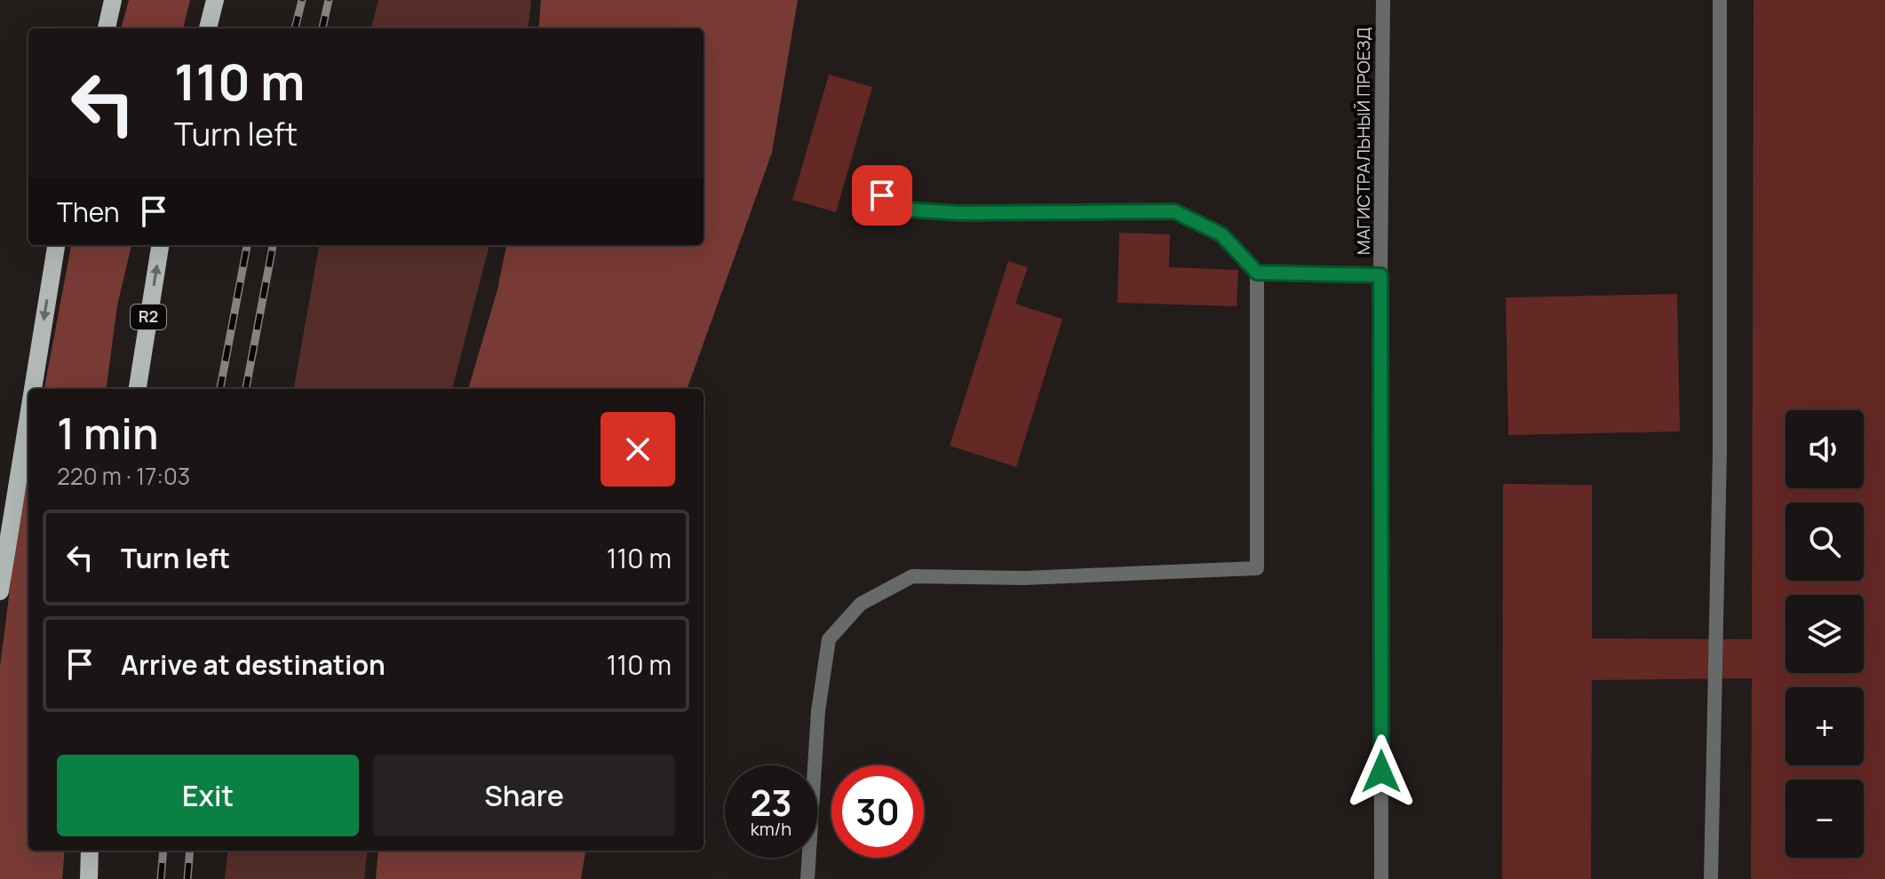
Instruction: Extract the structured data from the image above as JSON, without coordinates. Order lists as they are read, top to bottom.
{
  "streets": {
    "main road": ["R2"],
    "street": ["МАГИСТРАЛЬНЫЙ ПРОЕЗД"]
  },
  "page": {
    "turn": ["110 m", "Turn left"],
    "then": "Then",
    "heading": ["1 min", "220 m · 17:03"],
    "map_buttons": ["+", "−"],
    "list": [
      {
        "name": "Turn left",
        "value": "110 m"
      },
      {
        "name": "Arrive at destination",
        "value": "110 m"
      }
    ],
    "buttons": ["Exit", "Share"],
    "speed": "23 km/h",
    "limit": "30"
  }
}
